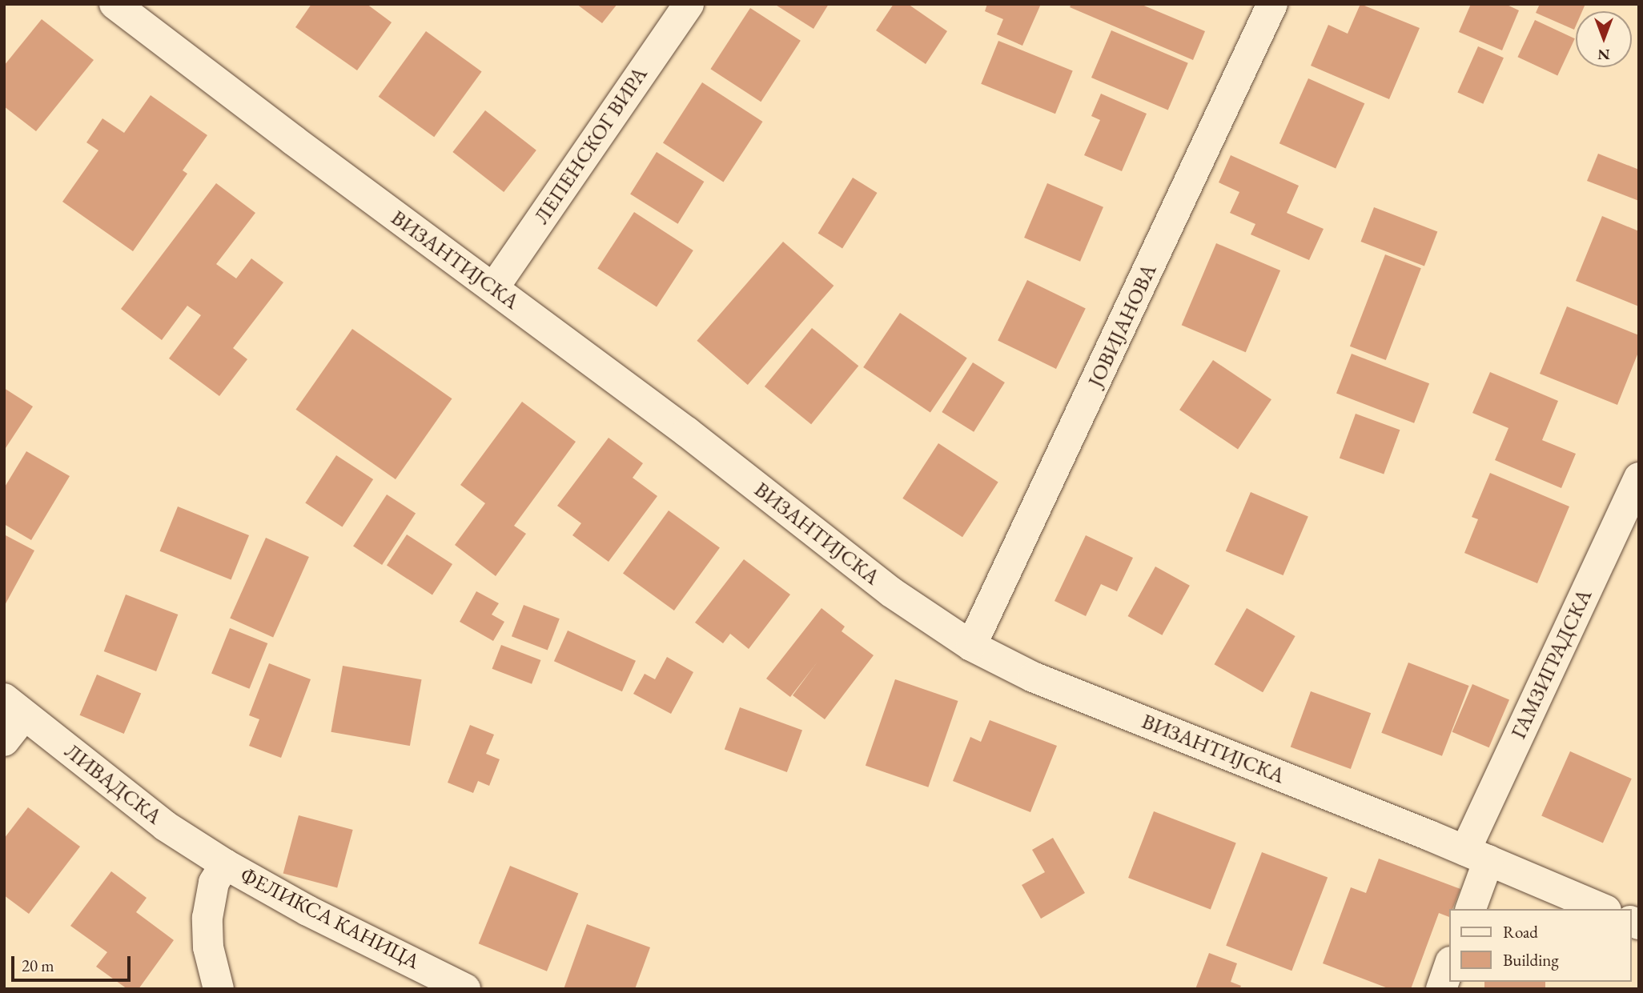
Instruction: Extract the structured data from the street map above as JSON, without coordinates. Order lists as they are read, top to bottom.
{
  "streets": {
    "street": [
      "ЛЕПЕНСКОГ ВИРА",
      "ВИЗАНТИЈСКА",
      "ЈОВИЈАНОВА",
      "ГАМЗИГРАДСКА",
      "ЛИВАДСКА",
      "ФЕЛИКСА КАНИЦА"
    ]
  },
  "crossings": [
    ["ЛЕПЕНСКОГ ВИРА", "ВИЗАНТИЈСКА"],
    ["ВИЗАНТИЈСКА", "ЈОВИЈАНОВА"],
    ["ВИЗАНТИЈСКА", "ГАМЗИГРАДСКА"],
    ["ЛИВАДСКА", "ФЕЛИКСА КАНИЦА"]
  ],
  "legend": ["Road", "Building"],
  "scale_bar": "20 m",
  "north": "bottom"
}
